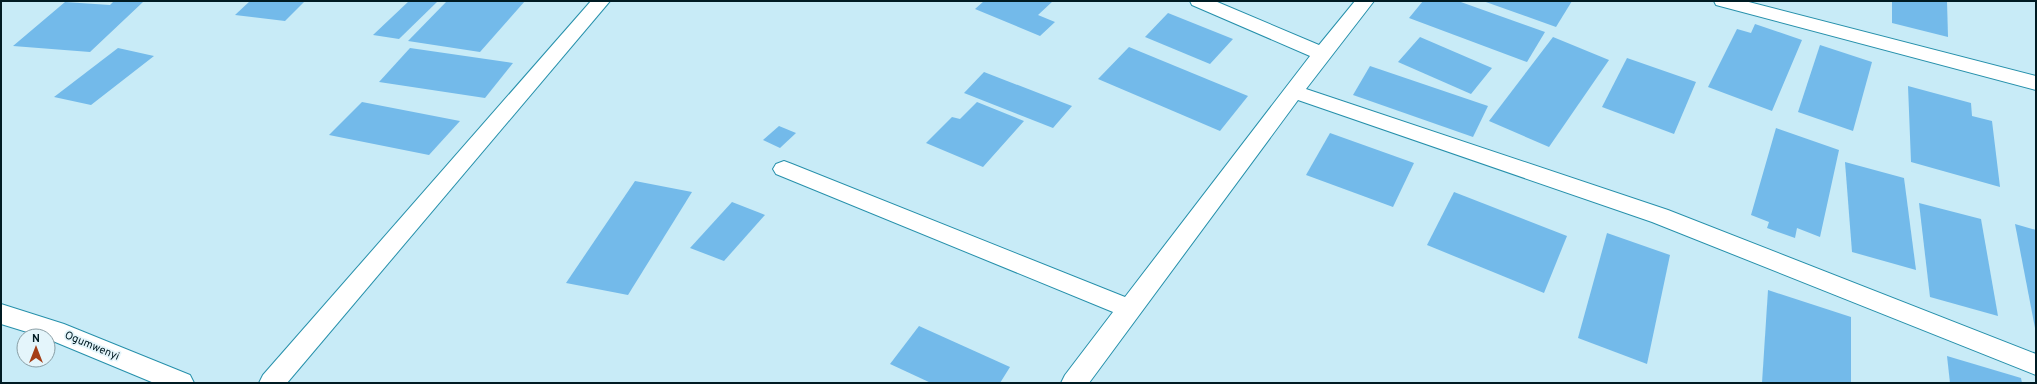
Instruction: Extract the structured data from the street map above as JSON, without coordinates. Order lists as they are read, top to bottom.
{
  "streets": {
    "street": ["Ogumwenyi"]
  },
  "north": "top"
}
